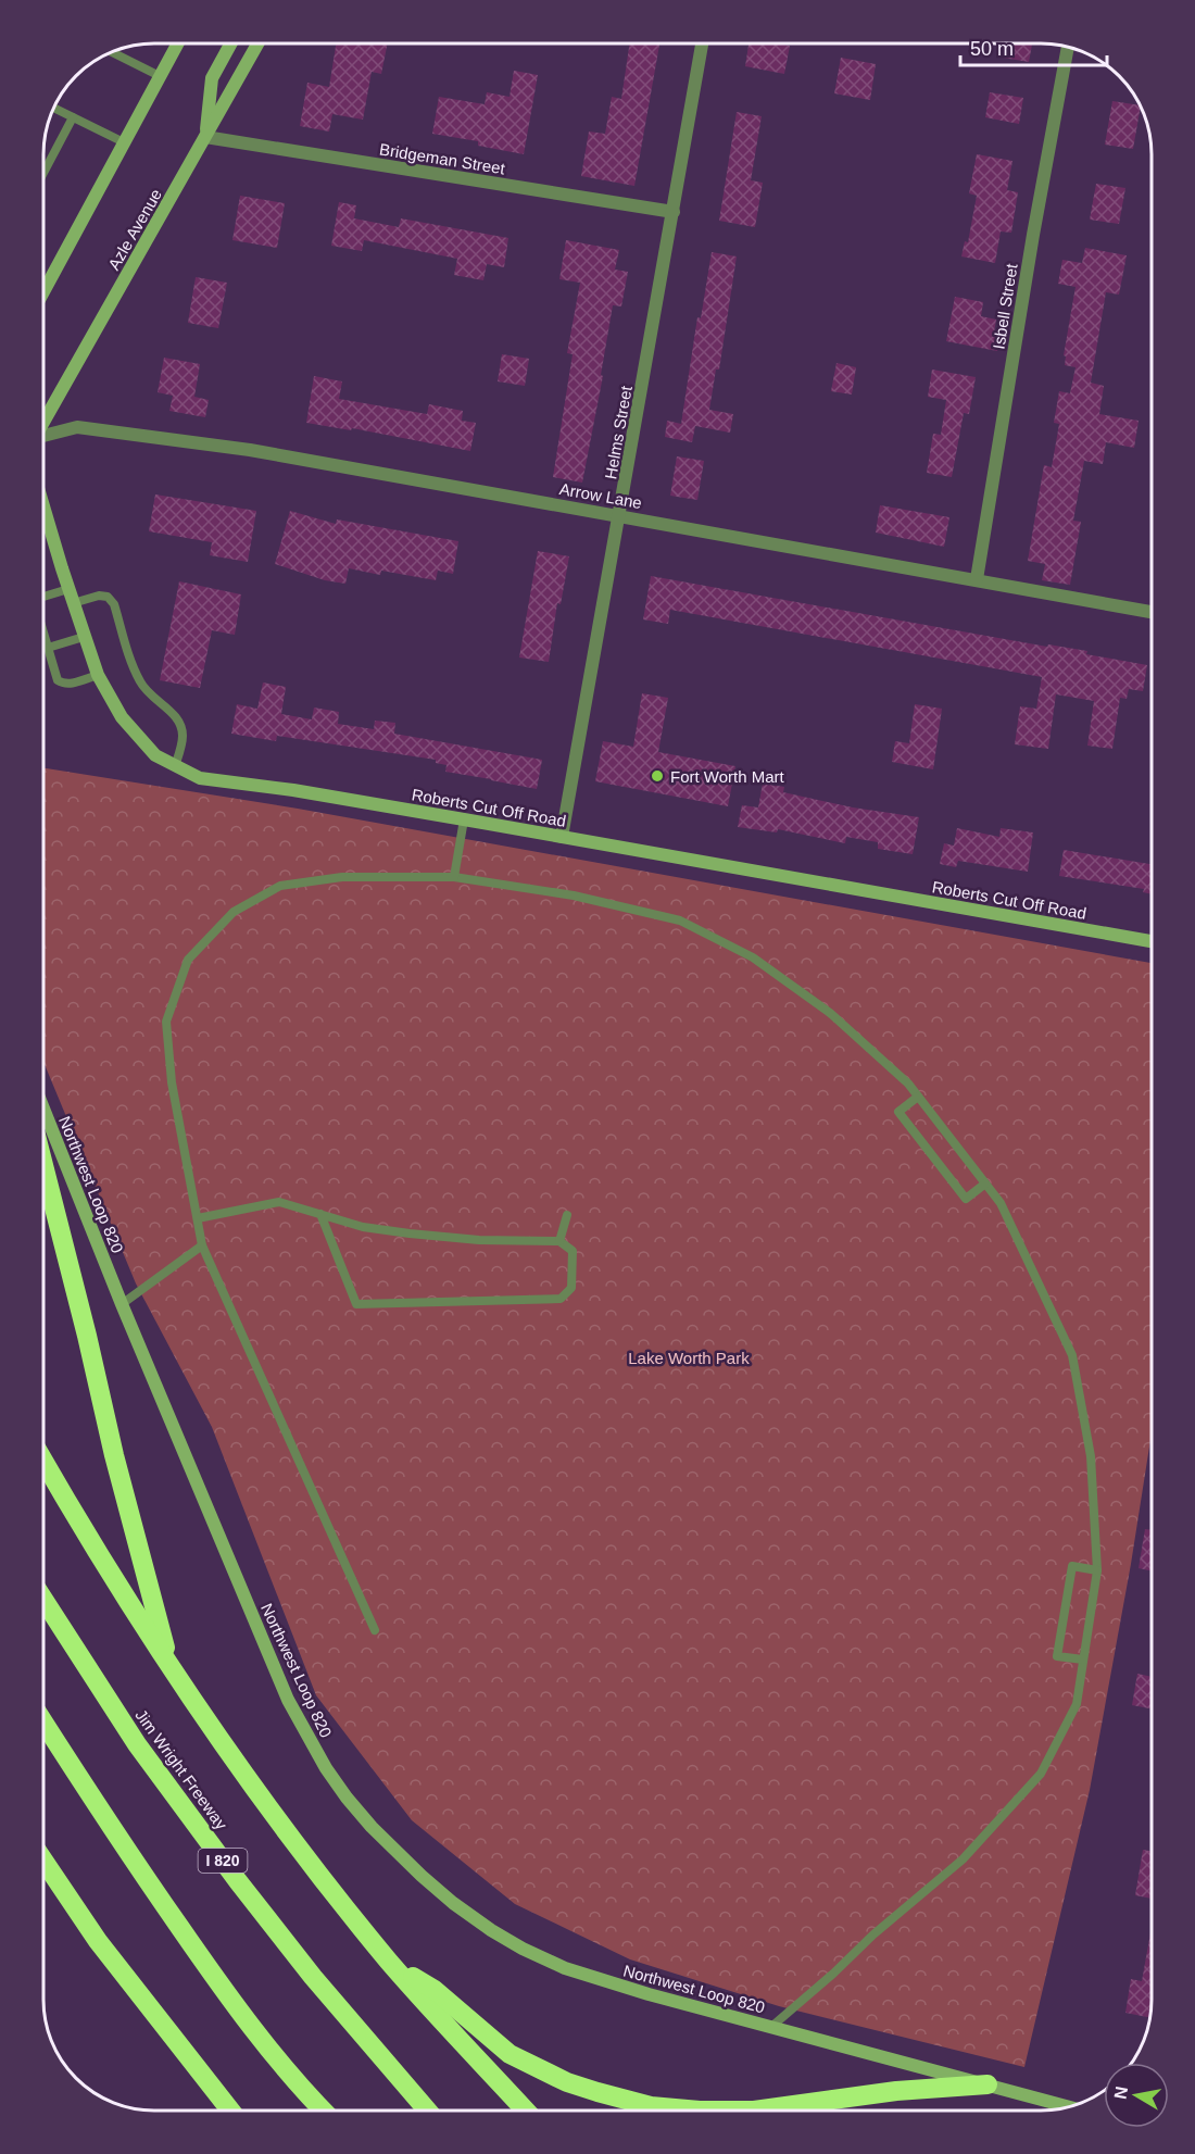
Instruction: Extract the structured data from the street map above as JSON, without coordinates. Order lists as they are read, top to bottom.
{
  "streets": {
    "highway": ["Jim Wright Freeway", "I 820"],
    "main road": ["Azle Avenue", "Roberts Cut Off Road", "Northwest Loop 820"],
    "street": [
      "Bridgeman Street",
      "Isbell Street",
      "Helms Street",
      "Arrow Lane"
    ]
  },
  "crossings": [
    ["Bridgeman Street", "Azle Avenue"],
    ["Bridgeman Street", "Helms Street"],
    ["Isbell Street", "Arrow Lane"],
    ["Helms Street", "Arrow Lane"],
    ["Helms Street", "Roberts Cut Off Road"]
  ],
  "parks": ["Lake Worth Park"],
  "places": ["Fort Worth Mart"],
  "scale_bar": "50 m",
  "north": "left"
}
